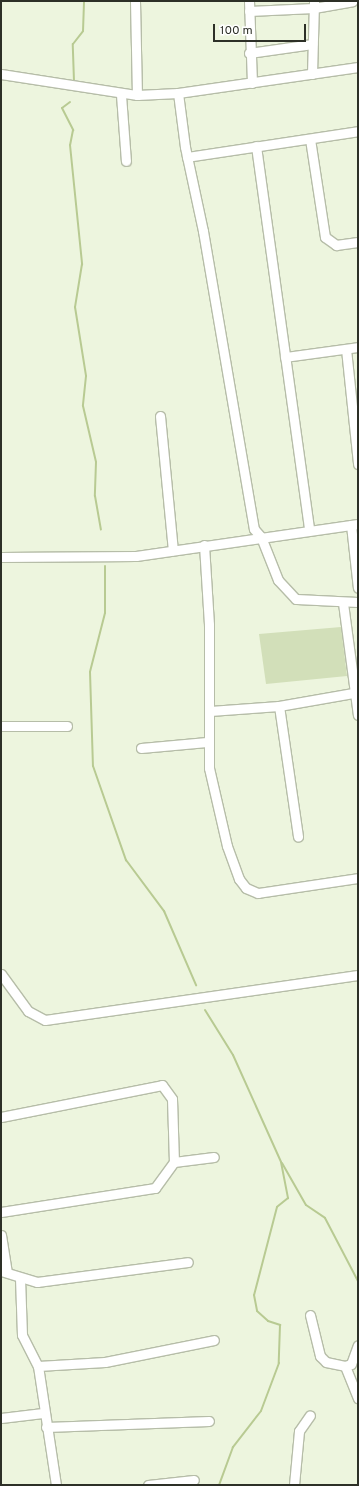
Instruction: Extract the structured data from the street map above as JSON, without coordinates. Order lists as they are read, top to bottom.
{
  "scale_bar": "100 m"
}
